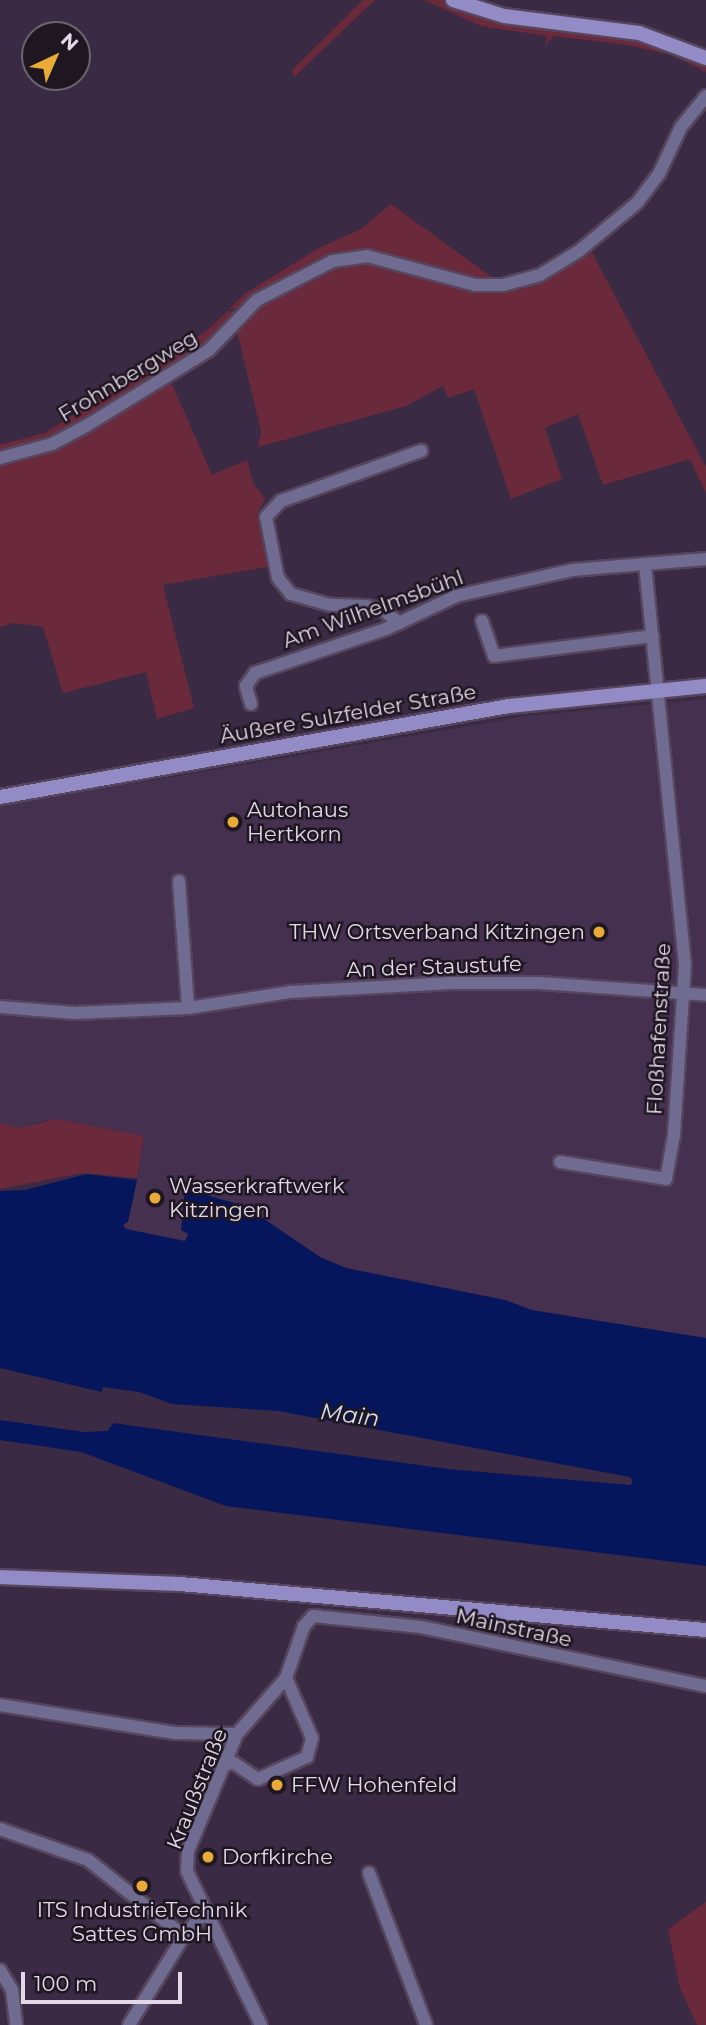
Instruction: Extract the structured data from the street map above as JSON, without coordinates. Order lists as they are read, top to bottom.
{
  "streets": {
    "main road": ["Äußere Sulzfelder Straße"],
    "street": [
      "Frohnbergweg",
      "Am Wilhelmsbühl",
      "An der Staustufe",
      "Floßhafenstraße",
      "Mainstraße",
      "Kraußstraße"
    ]
  },
  "crossings": [
    ["Am Wilhelmsbühl", "Floßhafenstraße"],
    ["Äußere Sulzfelder Straße", "Floßhafenstraße"],
    ["An der Staustufe", "Floßhafenstraße"],
    ["Mainstraße", "Kraußstraße"]
  ],
  "water": ["Main"],
  "places": [
    "Autohaus Hertkorn",
    "THW Ortsverband Kitzingen",
    "Wasserkraftwerk Kitzingen",
    "FFW Hohenfeld",
    "Dorfkirche",
    "ITS IndustrieTechnik Sattes GmbH"
  ],
  "scale_bar": "100 m",
  "north": "top right"
}
